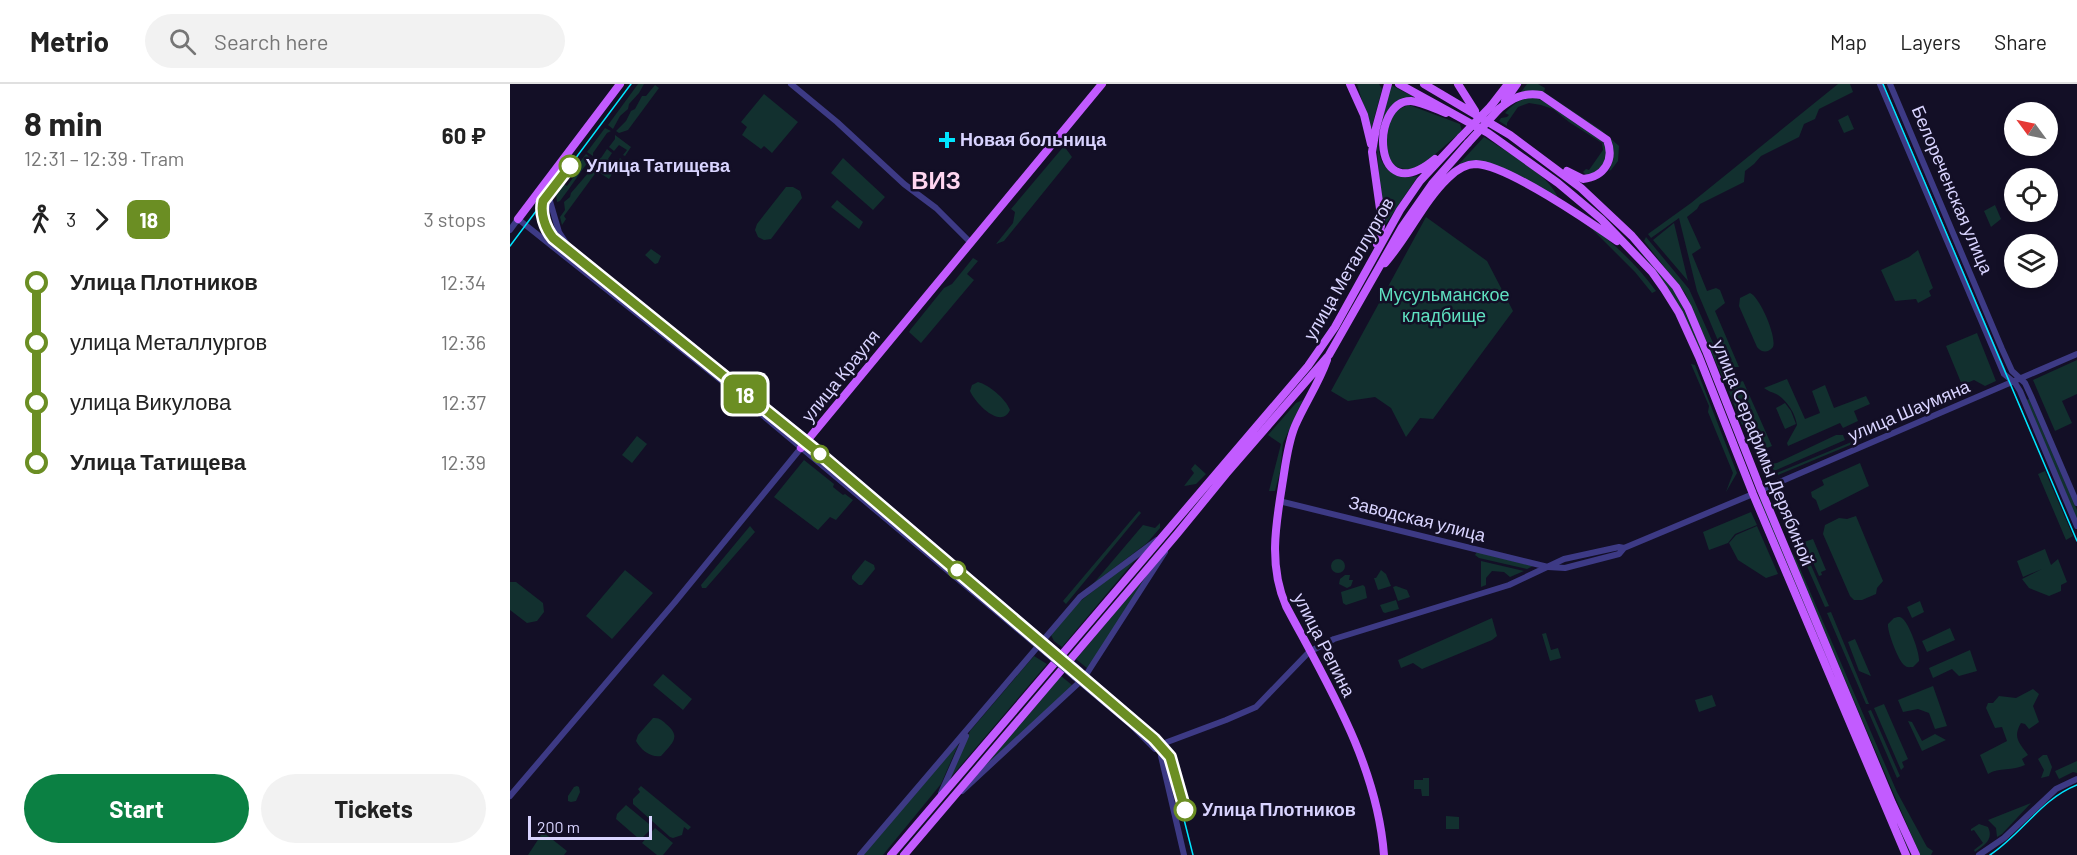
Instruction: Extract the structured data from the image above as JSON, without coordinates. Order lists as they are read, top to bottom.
{
  "streets": {
    "main road": [
      "улица Металлургов",
      "улица Крауля",
      "улица Шаумяна",
      "улица Серафимы Дерябиной",
      "улица Репина"
    ],
    "street": ["Белореченская улица", "Заводская улица"]
  },
  "crossings": [
    ["Белореченская улица", "улица Шаумяна"],
    ["улица Металлургов", "улица Репина"],
    ["улица Шаумяна", "улица Серафимы Дерябиной"],
    ["Заводская улица", "улица Репина"]
  ],
  "districts": ["ВИЗ"],
  "parks": ["Мусульманское кладбище"],
  "places": {
    "health": ["Новая больница"],
    "other": ["Улица Татищева", "Улица Плотников"]
  },
  "lines": ["tram line 18"],
  "scale_bar": "200 m",
  "north": "top left",
  "page": {
    "header": "Metrio",
    "search": "Search here",
    "nav": ["Map", "Layers", "Share"],
    "heading": ["8 min", "12:31 – 12:39 · Tram", "60 ₽"],
    "on_map": "18",
    "legs": ["3", "18", "3 stops"],
    "list": [
      {
        "name": "Улица Плотников",
        "value": "12:34"
      },
      {
        "name": "улица Металлургов",
        "value": "12:36"
      },
      {
        "name": "улица Викулова",
        "value": "12:37"
      },
      {
        "name": "Улица Татищева",
        "value": "12:39"
      }
    ],
    "buttons": ["Start", "Tickets"],
    "scale": "200 m"
  }
}
